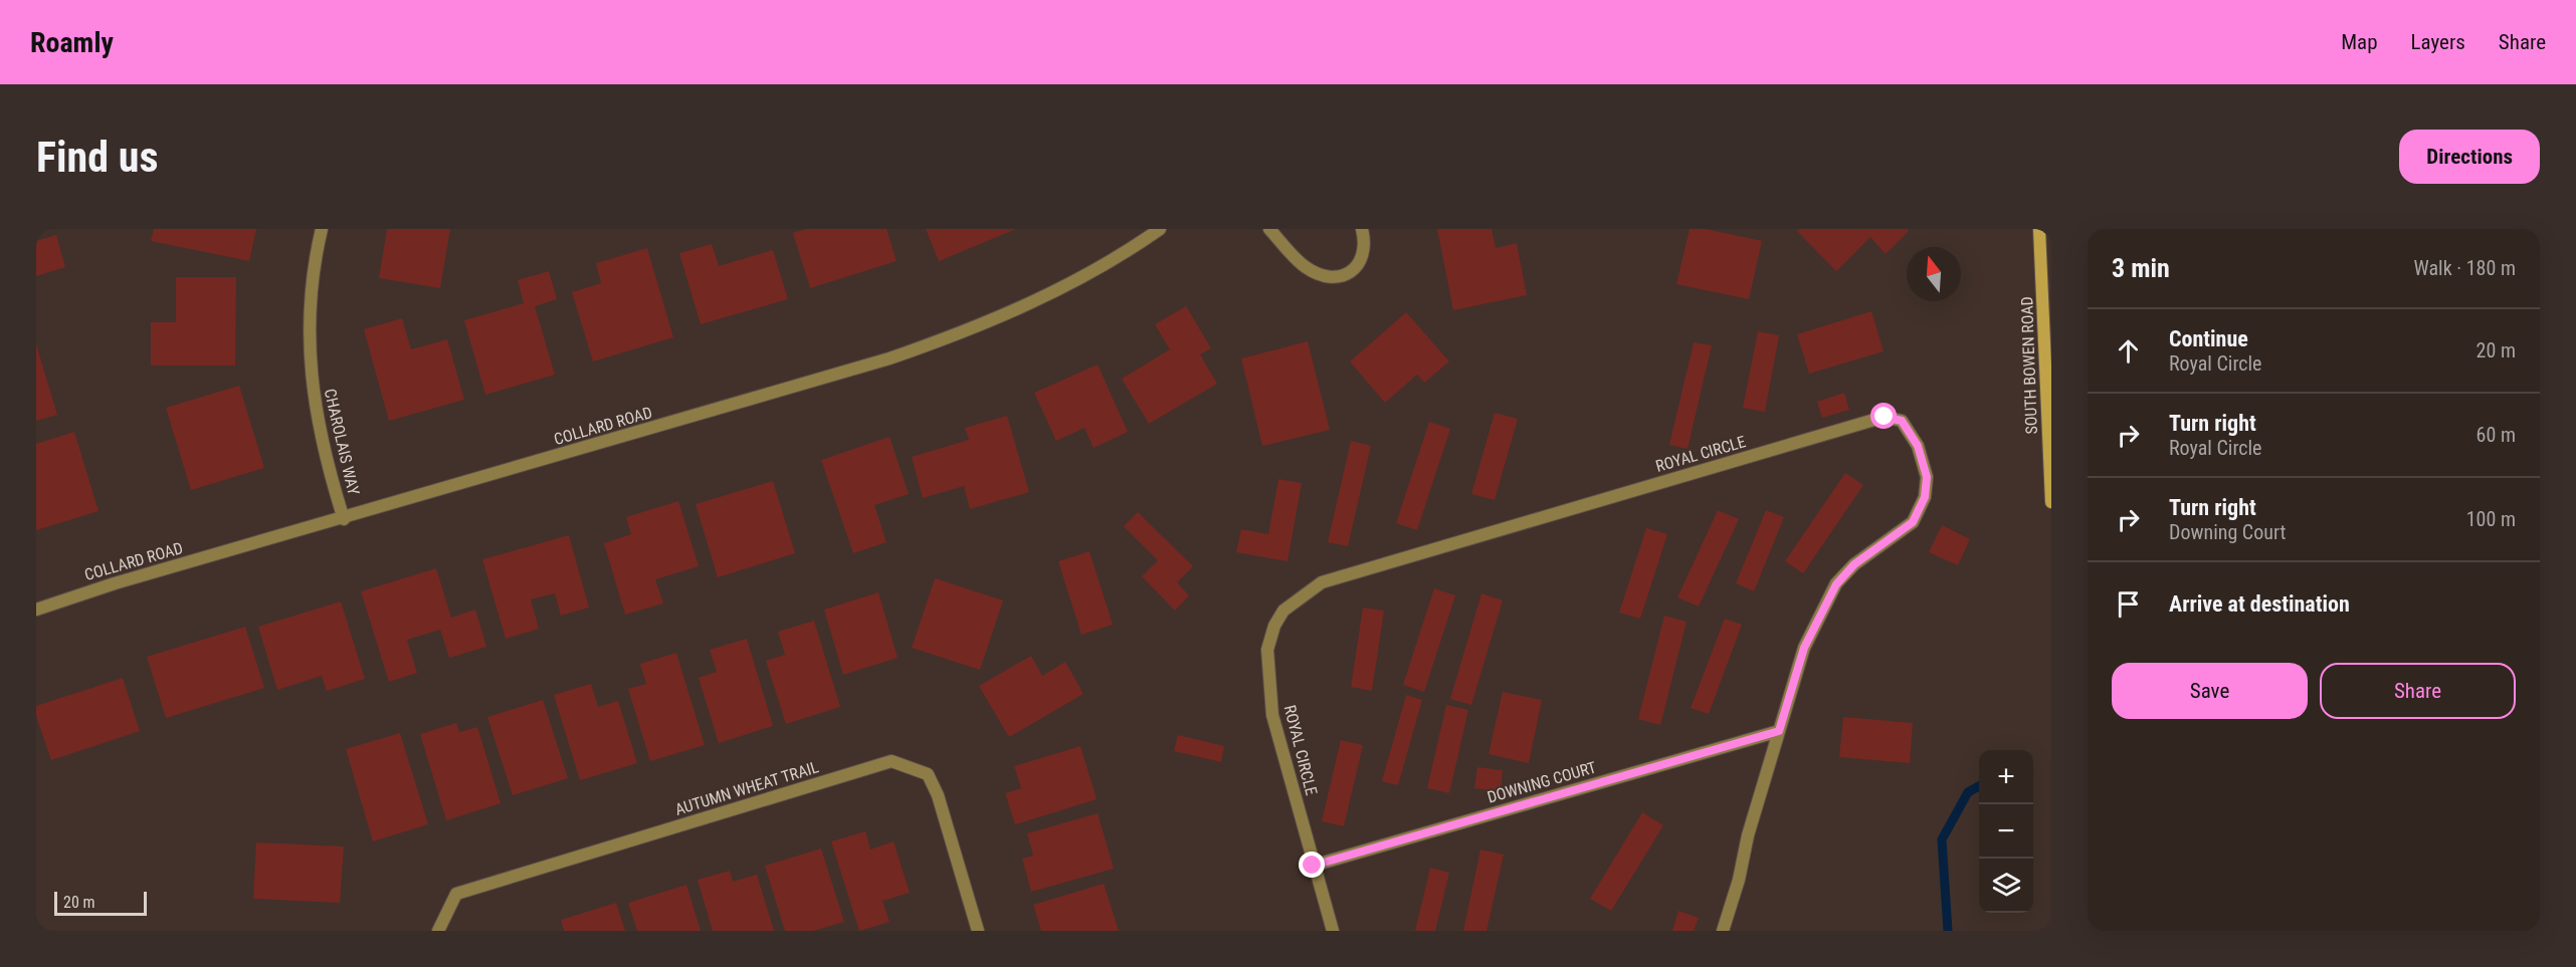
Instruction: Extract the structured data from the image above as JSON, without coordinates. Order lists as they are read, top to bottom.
{
  "streets": {
    "main road": ["SOUTH BOWEN ROAD"],
    "street": [
      "COLLARD ROAD",
      "CHAROLAIS WAY",
      "ROYAL CIRCLE",
      "DOWNING COURT",
      "AUTUMN WHEAT TRAIL"
    ]
  },
  "crossings": [
    ["COLLARD ROAD", "CHAROLAIS WAY"],
    ["ROYAL CIRCLE", "DOWNING COURT"]
  ],
  "scale_bar": "20 m",
  "north": "top",
  "page": {
    "header": "Roamly",
    "nav": ["Map", "Layers", "Share"],
    "buttons": [
      "Directions",
      ["Save", "Share"]
    ],
    "title": "Find us",
    "heading": ["3 min", "Walk · 180 m"],
    "list": [
      ["Continue", "Royal Circle", "20 m"],
      ["Turn right", "Royal Circle", "60 m"],
      ["Turn right", "Downing Court", "100 m"],
      "Arrive at destination"
    ],
    "map_buttons": ["+", "−"],
    "scale": "20 m"
  }
}
